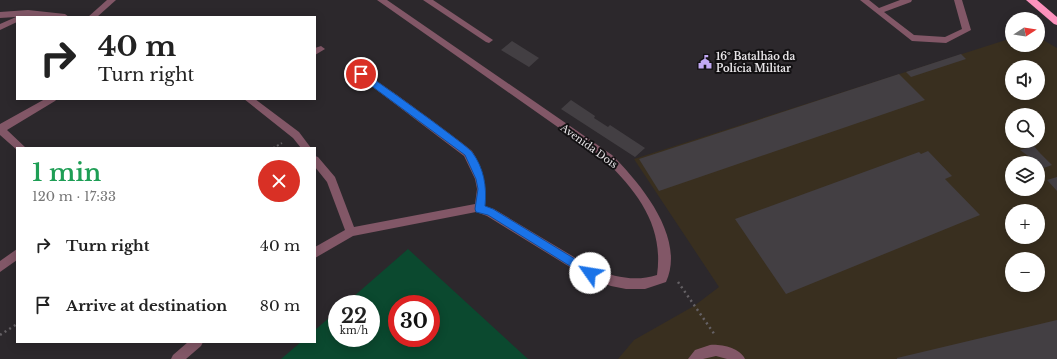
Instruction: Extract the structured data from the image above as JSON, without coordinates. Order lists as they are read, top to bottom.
{
  "streets": {
    "street": ["Avenida Dois"]
  },
  "places": {
    "public building": ["16º Batalhão da Polícia Militar"]
  },
  "north": "right",
  "page": {
    "map_buttons": ["+", "−"],
    "turn": ["40 m", "Turn right"],
    "heading": ["1 min", "120 m · 17:33"],
    "list": [
      {
        "name": "Turn right",
        "value": "40 m"
      },
      {
        "name": "Arrive at destination",
        "value": "80 m"
      }
    ],
    "speed": "22 km/h",
    "limit": "30"
  }
}
